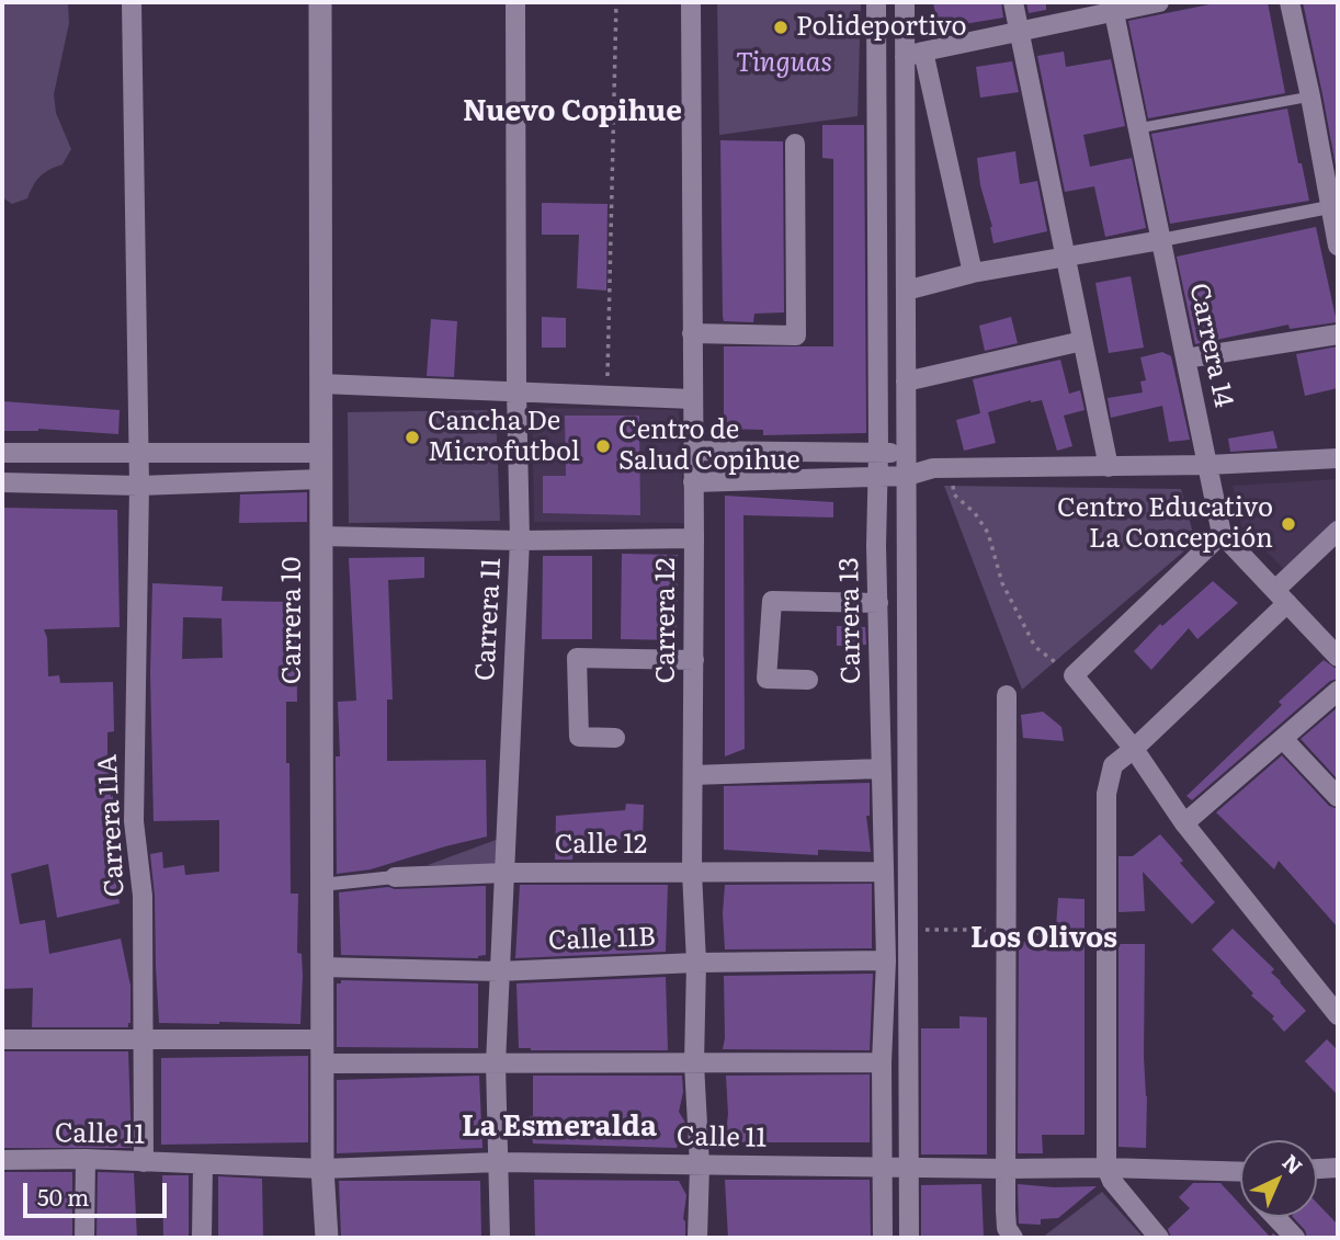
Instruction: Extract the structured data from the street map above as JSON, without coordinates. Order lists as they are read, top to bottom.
{
  "streets": {
    "street": [
      "Carrera 14",
      "Carrera 11",
      "Carrera 10",
      "Carrera 12",
      "Carrera 13",
      "Carrera 11A",
      "Calle 12",
      "Calle 11B",
      "Calle 11"
    ]
  },
  "crossings": [
    ["Carrera 11", "Calle 12"],
    ["Carrera 11", "Calle 11B"],
    ["Carrera 11", "Calle 11"],
    ["Carrera 10", "Calle 12"],
    ["Carrera 10", "Calle 11B"],
    ["Carrera 10", "Calle 11"],
    ["Carrera 12", "Calle 12"],
    ["Carrera 12", "Calle 11B"],
    ["Carrera 12", "Calle 11"],
    ["Carrera 13", "Calle 12"],
    ["Carrera 13", "Calle 11B"],
    ["Carrera 13", "Calle 11"],
    ["Carrera 11A", "Calle 11"]
  ],
  "districts": ["Nuevo Copihue", "Los Olivos", "La Esmeralda"],
  "parks": ["Tinguas"],
  "places": [
    "Polideportivo",
    "Cancha De Microfutbol",
    "Centro de Salud Copihue",
    "Centro Educativo La Concepción"
  ],
  "scale_bar": "50 m",
  "north": "top right"
}
